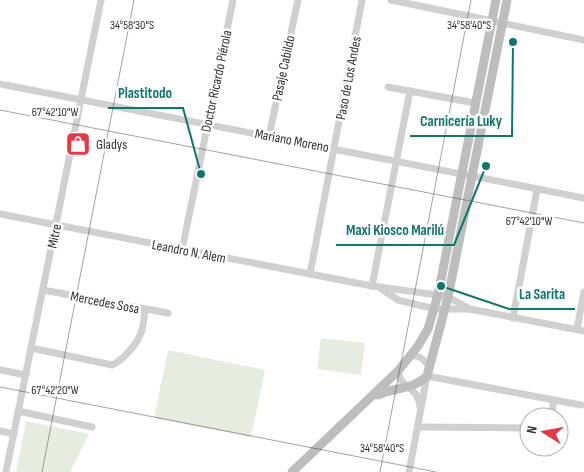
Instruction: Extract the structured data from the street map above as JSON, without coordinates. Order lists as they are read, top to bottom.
{
  "streets": {
    "street": [
      "Pasaje Cabildo",
      "Paso de Los Andes",
      "Doctor Ricardo Piérola",
      "Mariano Moreno",
      "Mitre",
      "Leandro N. Alem",
      "Mercedes Sosa"
    ]
  },
  "crossings": [
    ["Pasaje Cabildo", "Mariano Moreno"],
    ["Paso de Los Andes", "Mariano Moreno"],
    ["Paso de Los Andes", "Leandro N. Alem"],
    ["Doctor Ricardo Piérola", "Mariano Moreno"],
    ["Doctor Ricardo Piérola", "Leandro N. Alem"],
    ["Mariano Moreno", "Mitre"],
    ["Mitre", "Leandro N. Alem"],
    ["Mitre", "Mercedes Sosa"]
  ],
  "places": {
    "other": [
      "Carnicería Luky",
      "Maxi Kiosco Marilú",
      "Plastitodo",
      "La Sarita"
    ],
    "shop": ["Gladys"]
  },
  "north": "left",
  "coordinates": [
    "34°58'30\"S",
    "34°58'40\"S",
    "67°42'10\"W",
    "67°42'20\"W"
  ]
}
